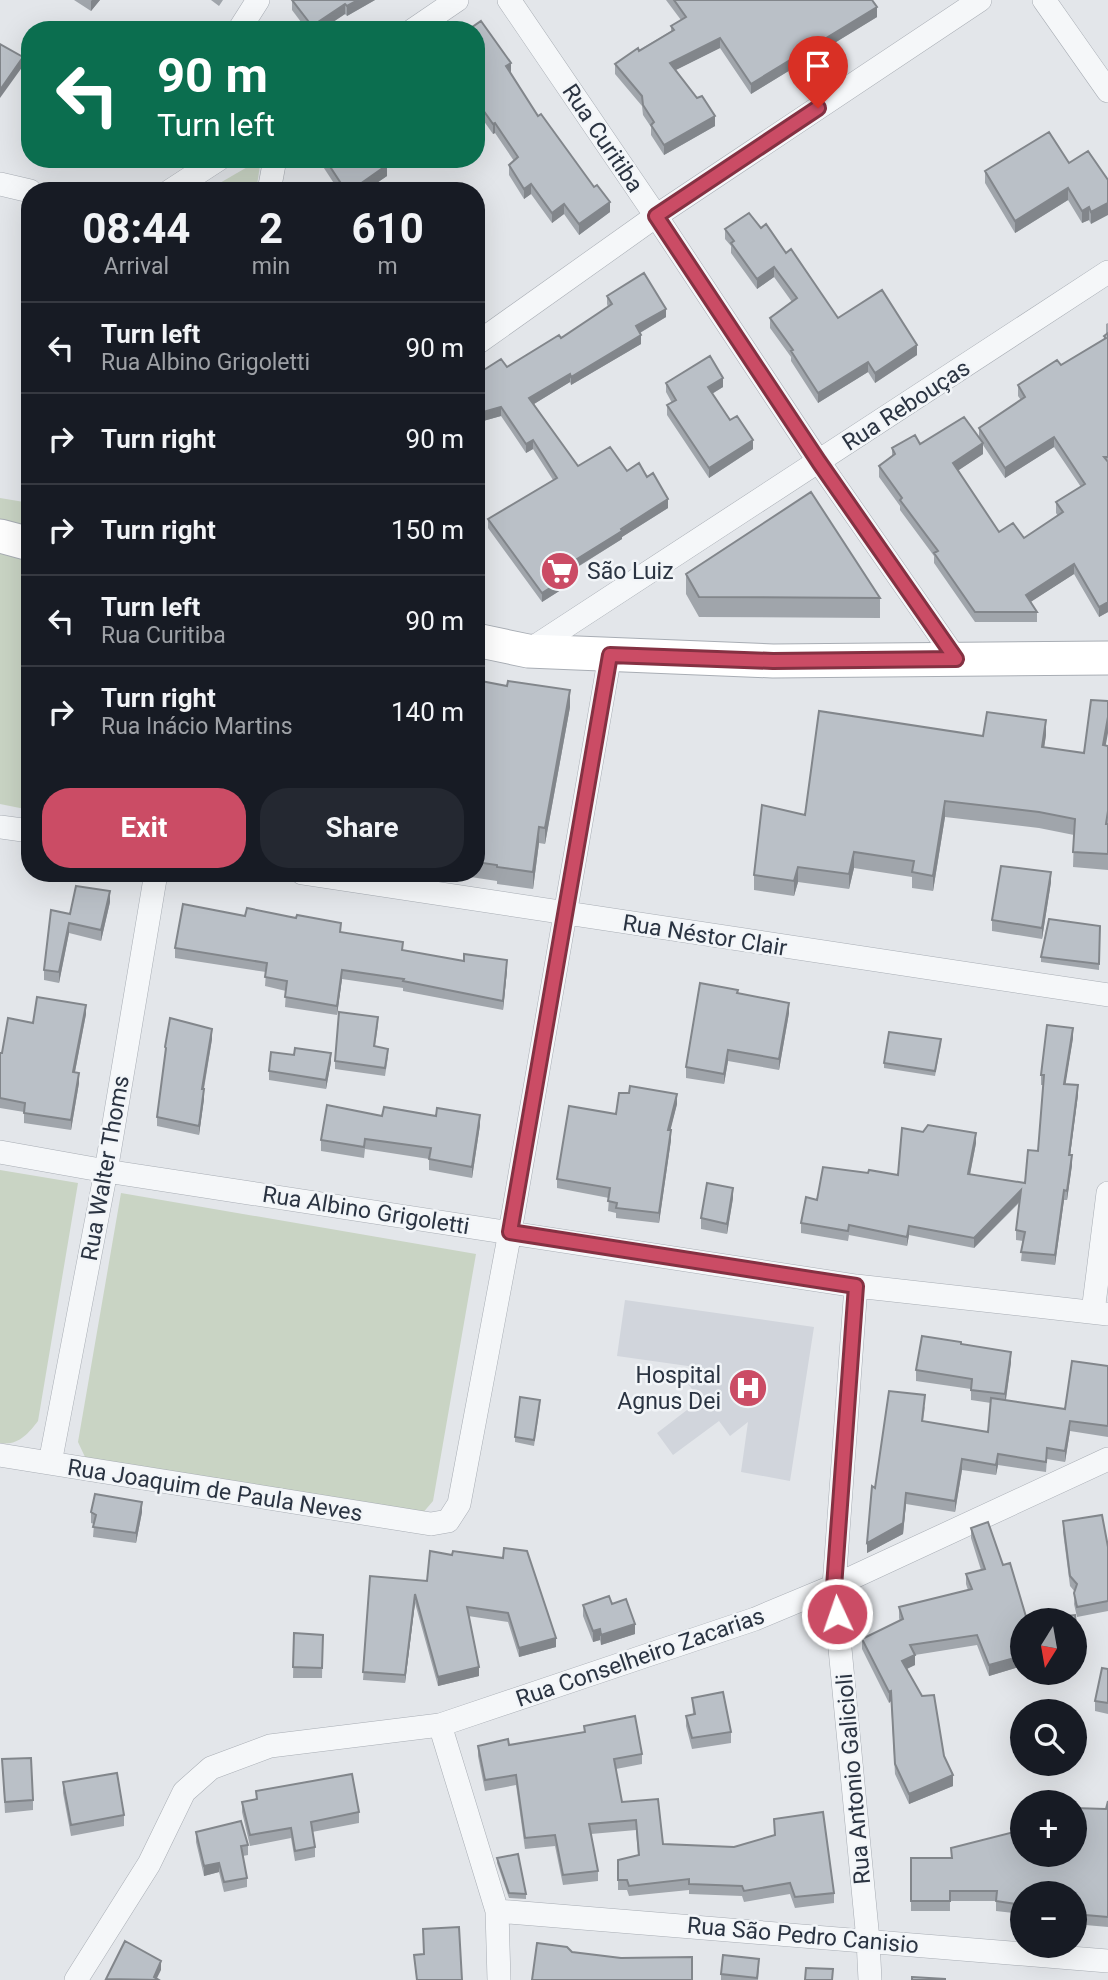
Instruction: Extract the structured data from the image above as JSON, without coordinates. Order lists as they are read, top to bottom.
{
  "streets": {
    "street": [
      "Rua Curitiba",
      "Rua Rebouças",
      "Rua Néstor Clair",
      "Rua Walter Thoms",
      "Rua Albino Grigoletti",
      "Rua Joaquim de Paula Neves",
      "Rua Conselheiro Zacarias",
      "Rua Antonio Galicioli",
      "Rua São Pedro Canisio"
    ]
  },
  "crossings": [
    ["Rua Curitiba", "Rua Rebouças"],
    ["Rua Walter Thoms", "Rua Albino Grigoletti"],
    ["Rua Walter Thoms", "Rua Joaquim de Paula Neves"],
    ["Rua Albino Grigoletti", "Rua Joaquim de Paula Neves"],
    ["Rua Albino Grigoletti", "Rua Antonio Galicioli"],
    ["Rua Conselheiro Zacarias", "Rua Antonio Galicioli"],
    ["Rua Antonio Galicioli", "Rua São Pedro Canisio"]
  ],
  "places": {
    "supermarket": ["São Luiz"],
    "hospital": ["Hospital Agnus Dei"]
  },
  "north": "bottom",
  "page": {
    "turn": ["90 m", "Turn left"],
    "eta": [
      "08:44",
      "Arrival",
      "2",
      "min",
      "610",
      "m"
    ],
    "list": [
      {
        "name": "Turn left",
        "note": "Rua Albino Grigoletti",
        "value": "90 m"
      },
      {
        "name": "Turn right",
        "value": "90 m"
      },
      {
        "name": "Turn right",
        "value": "150 m"
      },
      {
        "name": "Turn left",
        "note": "Rua Curitiba",
        "value": "90 m"
      },
      {
        "name": "Turn right",
        "note": "Rua Inácio Martins",
        "value": "140 m"
      }
    ],
    "buttons": ["Exit", "Share"],
    "map_buttons": ["+", "−"]
  }
}
